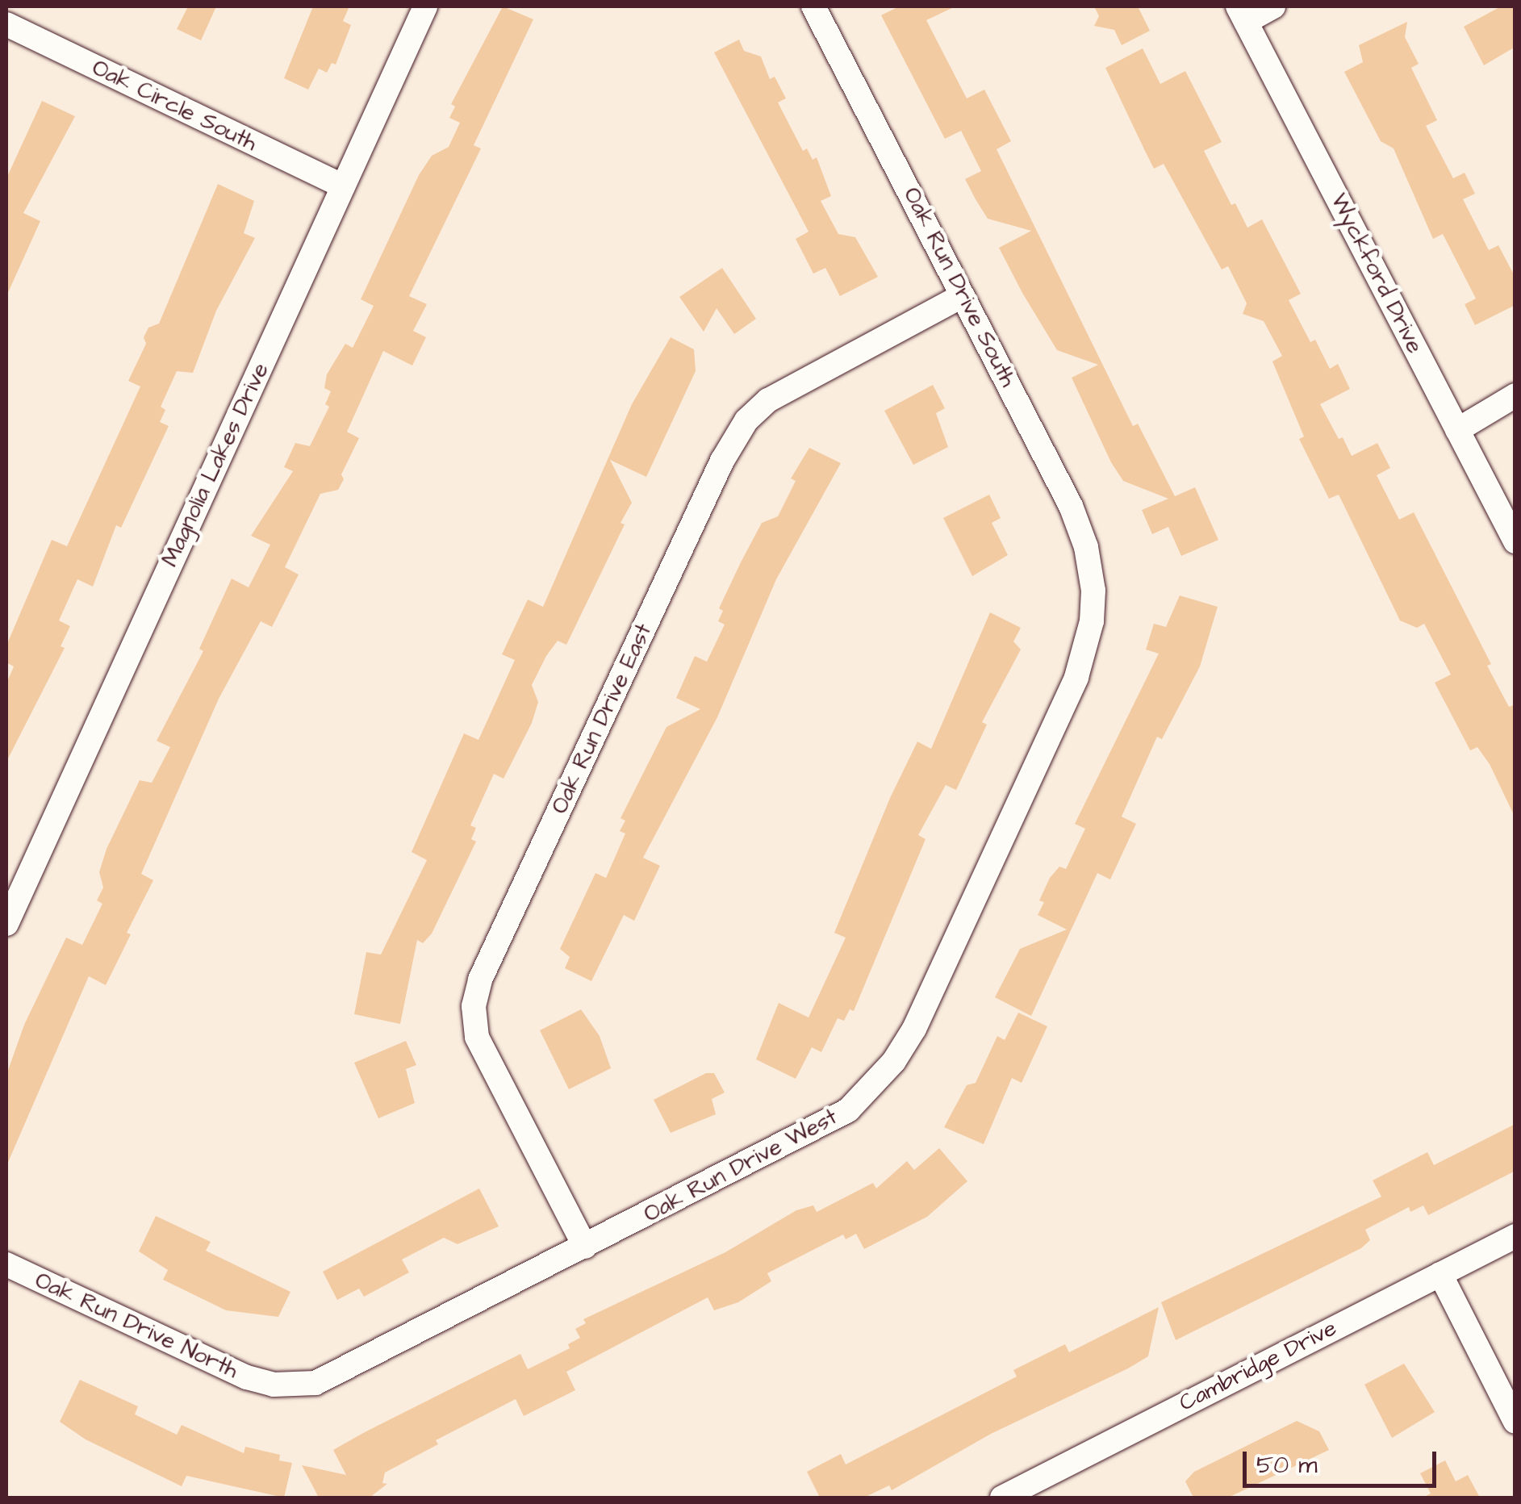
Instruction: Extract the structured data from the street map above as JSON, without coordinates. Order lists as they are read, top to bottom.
{
  "streets": {
    "street": [
      "Oak Circle South",
      "Wyckford Drive",
      "Oak Run Drive South",
      "Magnolia Lakes Drive",
      "Oak Run Drive East",
      "Oak Run Drive West",
      "Oak Run Drive North",
      "Cambridge Drive"
    ]
  },
  "crossings": [
    ["Oak Circle South", "Magnolia Lakes Drive"],
    ["Oak Run Drive South", "Oak Run Drive East"],
    ["Oak Run Drive South", "Oak Run Drive West"],
    ["Oak Run Drive East", "Oak Run Drive West"],
    ["Oak Run Drive West", "Oak Run Drive North"]
  ],
  "scale_bar": "50 m"
}
